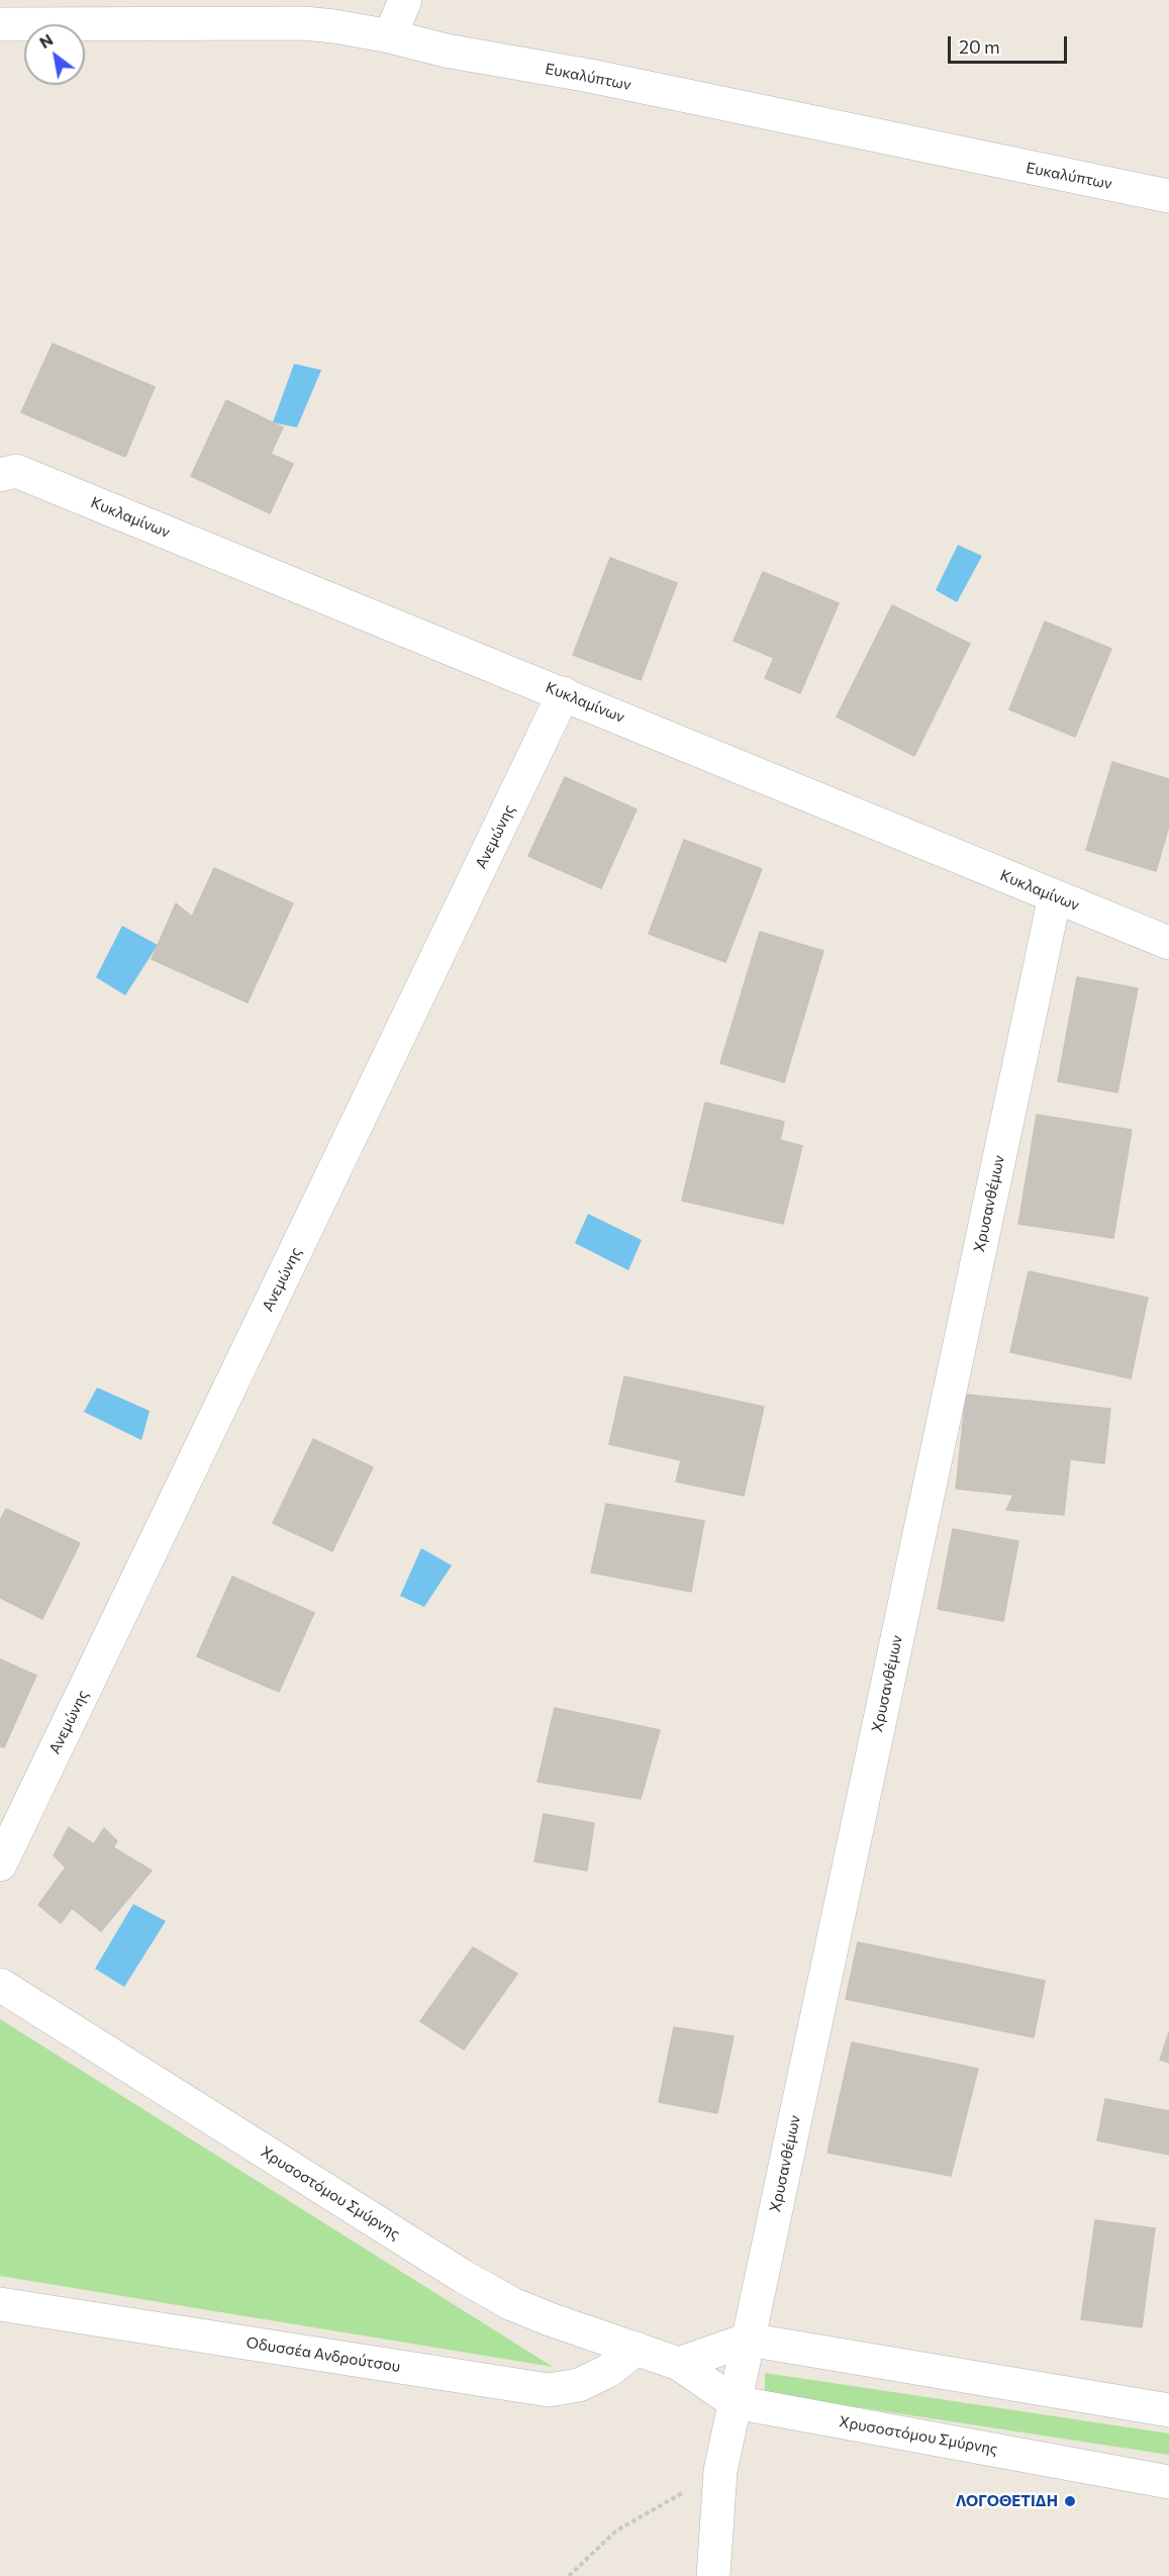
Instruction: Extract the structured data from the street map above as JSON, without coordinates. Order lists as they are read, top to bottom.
{
  "streets": {
    "street": [
      "Ευκαλύπτων",
      "Κυκλαμίνων",
      "Ανεμώνης",
      "Χρυσανθέμων",
      "Χρυσοστόμου Σμύρνης",
      "Οδυσσέα Ανδρούτσου"
    ]
  },
  "crossings": [
    ["Κυκλαμίνων", "Ανεμώνης"],
    ["Κυκλαμίνων", "Χρυσανθέμων"],
    ["Χρυσανθέμων", "Χρυσοστόμου Σμύρνης"],
    ["Χρυσοστόμου Σμύρνης", "Οδυσσέα Ανδρούτσου"]
  ],
  "places": ["ΛΟΓΟΘΕΤΙΔΗ"],
  "scale_bar": "20 m",
  "north": "top left"
}
